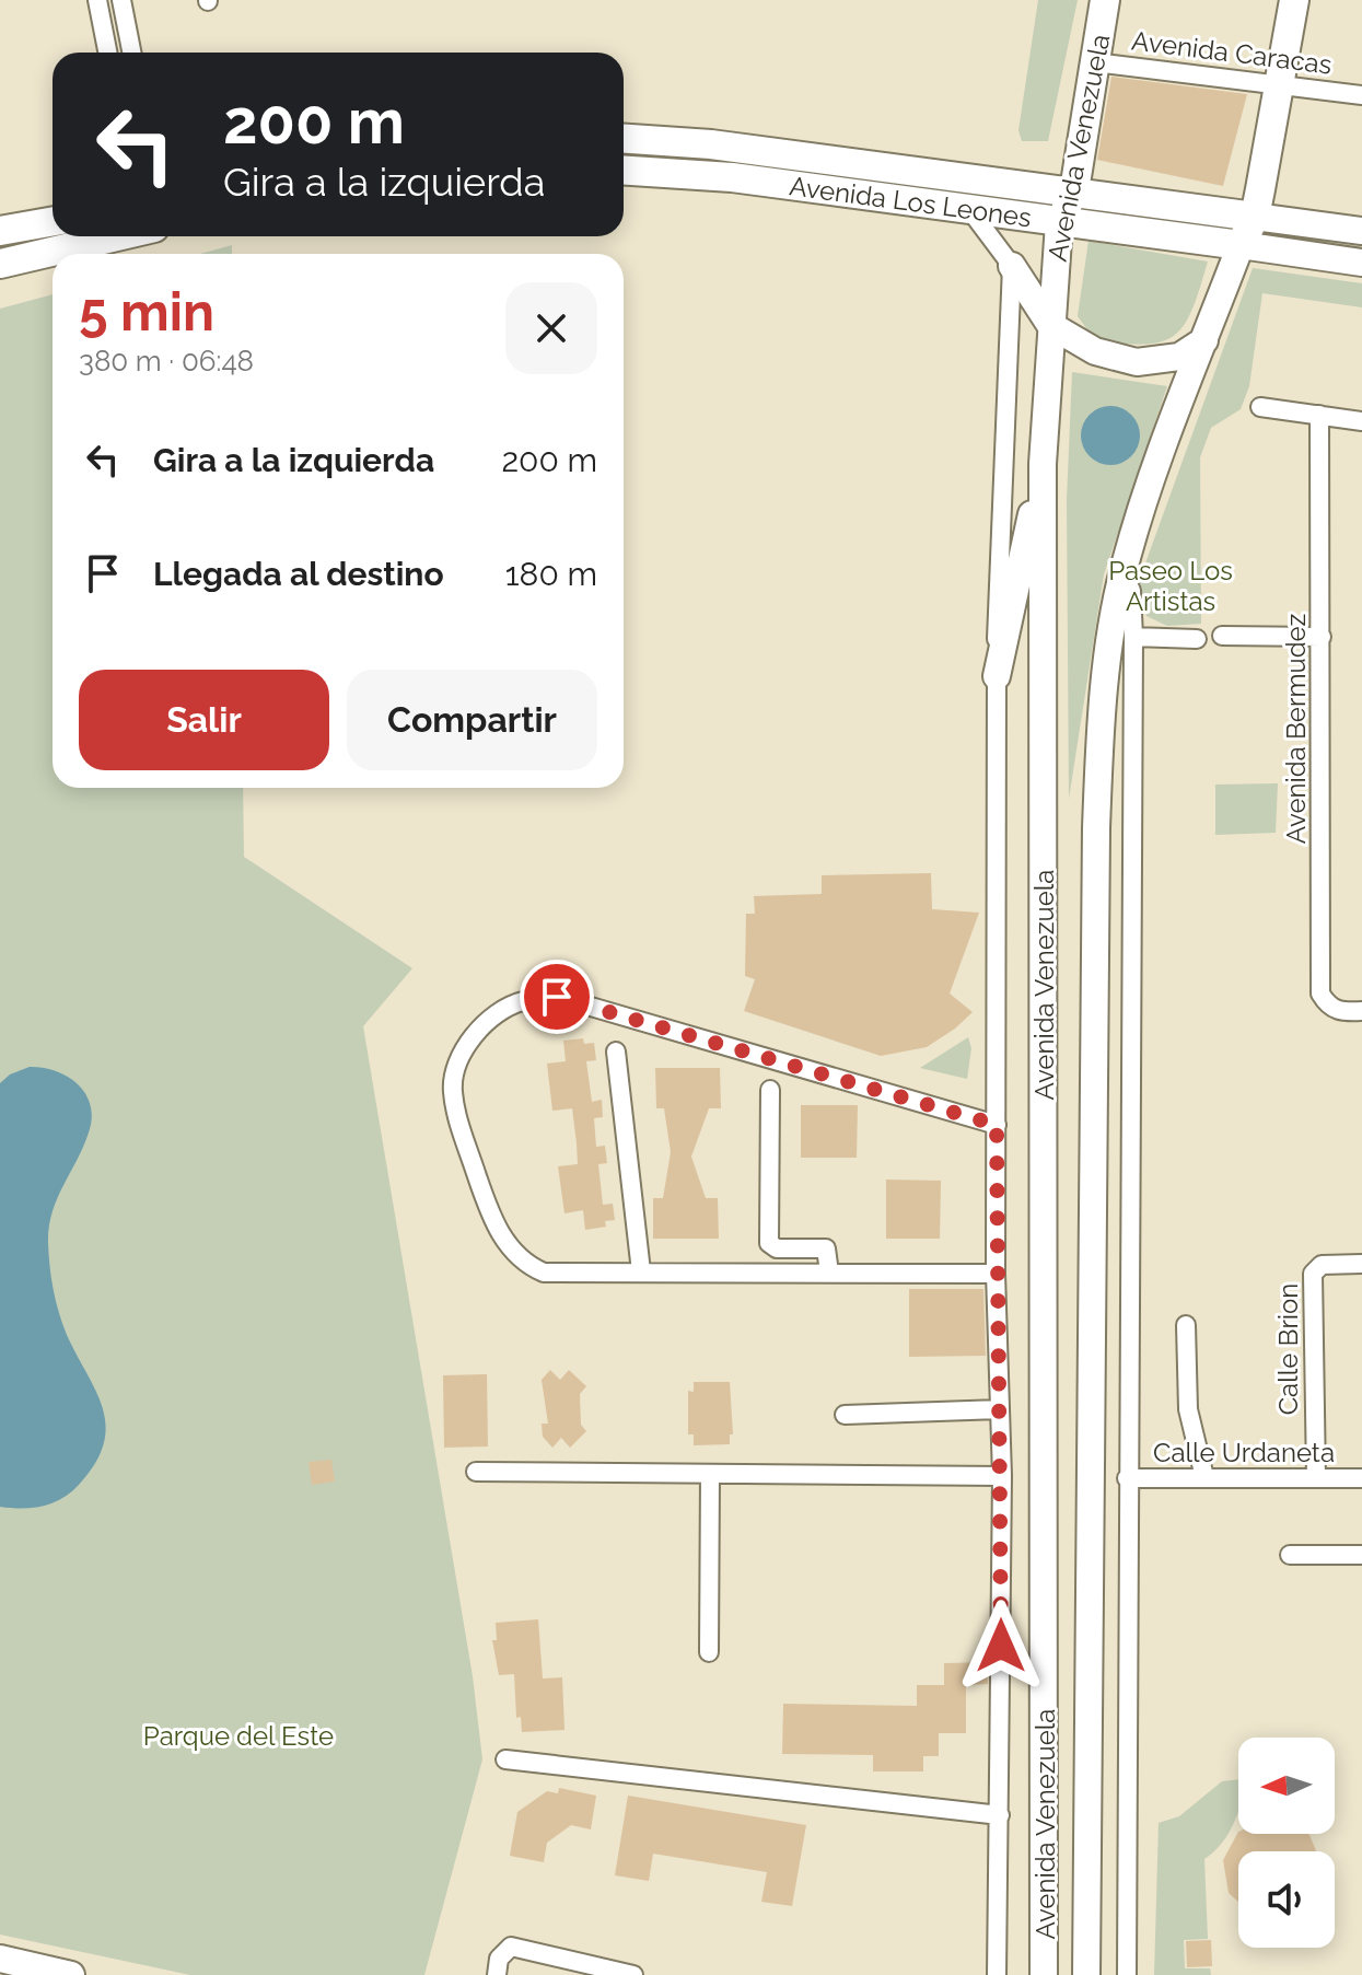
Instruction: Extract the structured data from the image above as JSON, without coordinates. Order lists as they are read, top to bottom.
{
  "streets": {
    "main road": ["Avenida Venezuela", "Avenida Los Leones"],
    "street": [
      "Avenida Caracas",
      "Avenida Bermudez",
      "Calle Brion",
      "Calle Urdaneta"
    ]
  },
  "crossings": [
    ["Avenida Caracas", "Avenida Venezuela"],
    ["Avenida Venezuela", "Avenida Los Leones"],
    ["Calle Brion", "Calle Urdaneta"]
  ],
  "parks": ["Paseo Los Artistas", "Parque del Este"],
  "north": "left",
  "page": {
    "turn": ["200 m", "Gira a la izquierda"],
    "heading": ["5 min", "380 m · 06:48"],
    "list": [
      {
        "name": "Gira a la izquierda",
        "value": "200 m"
      },
      {
        "name": "Llegada al destino",
        "value": "180 m"
      }
    ],
    "buttons": ["Salir", "Compartir"]
  }
}
